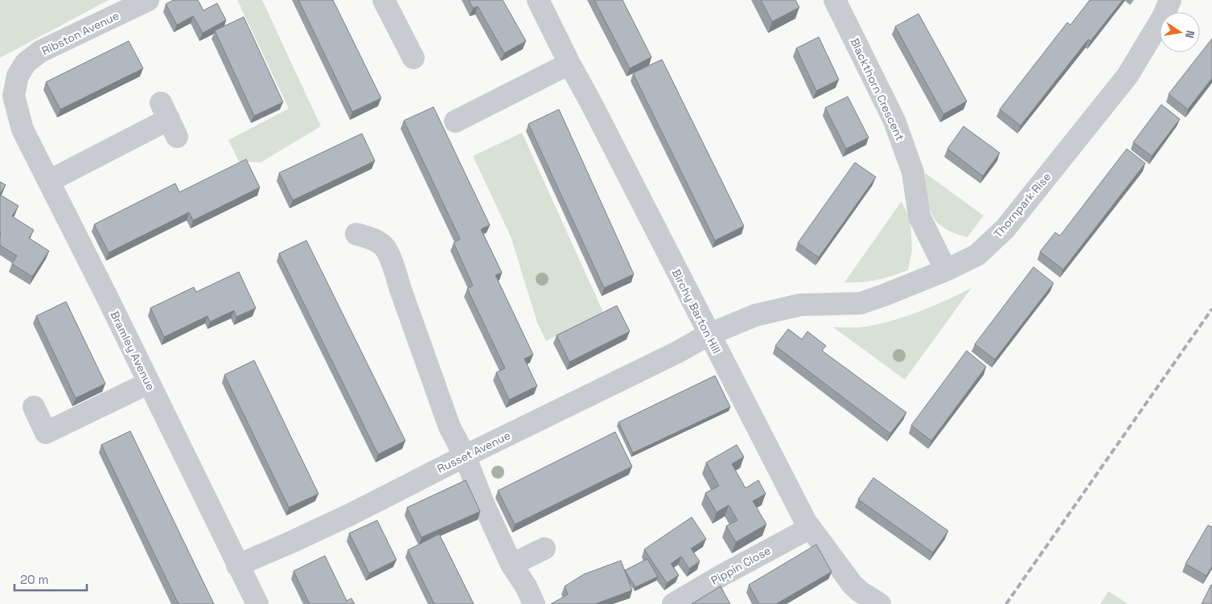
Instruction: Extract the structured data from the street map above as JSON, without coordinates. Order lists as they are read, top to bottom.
{
  "streets": {
    "street": [
      "Ribston Avenue",
      "Blackthorn Crescent",
      "Thornpark Rise",
      "Birchy Barton Hill",
      "Bramley Avenue",
      "Russet Avenue",
      "Pippin Close"
    ]
  },
  "crossings": [
    ["Ribston Avenue", "Bramley Avenue"],
    ["Blackthorn Crescent", "Thornpark Rise"],
    ["Thornpark Rise", "Birchy Barton Hill"],
    ["Thornpark Rise", "Russet Avenue"],
    ["Birchy Barton Hill", "Russet Avenue"],
    ["Birchy Barton Hill", "Pippin Close"],
    ["Bramley Avenue", "Russet Avenue"]
  ],
  "scale_bar": "20 m",
  "north": "right"
}
